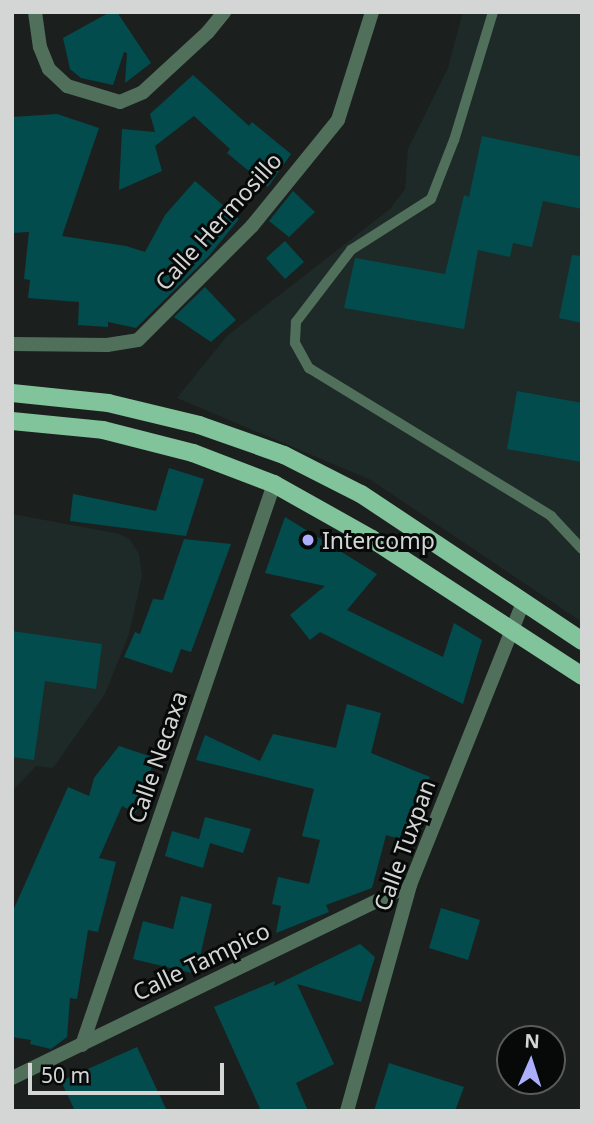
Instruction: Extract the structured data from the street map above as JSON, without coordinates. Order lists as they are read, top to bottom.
{
  "streets": {
    "street": [
      "Calle Hermosillo",
      "Calle Necaxa",
      "Calle Tuxpan",
      "Calle Tampico"
    ]
  },
  "crossings": [
    ["Calle Necaxa", "Calle Tampico"],
    ["Calle Tuxpan", "Calle Tampico"]
  ],
  "places": ["Intercomp"],
  "scale_bar": "50 m",
  "north": "top"
}
